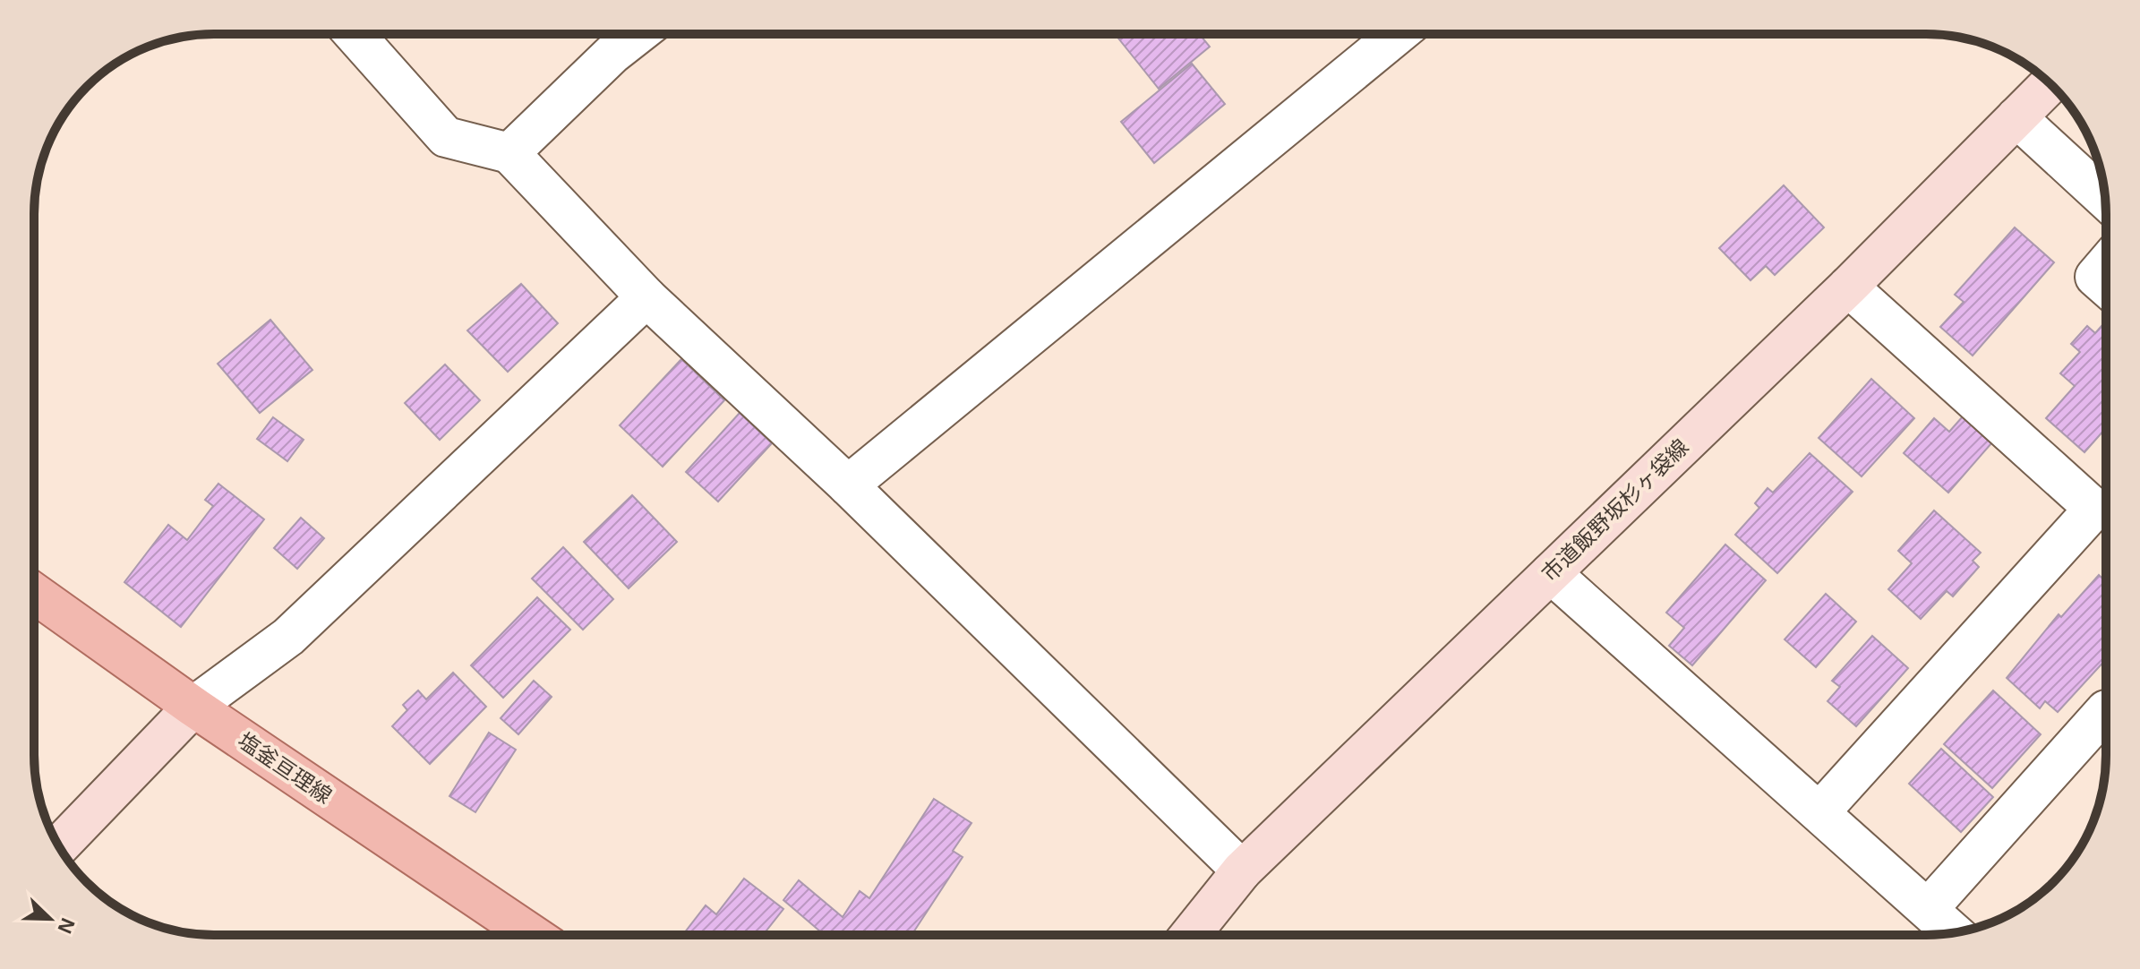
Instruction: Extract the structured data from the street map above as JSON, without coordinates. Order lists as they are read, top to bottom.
{
  "streets": {
    "main road": ["塩釜亘理線"],
    "street": ["市道飯野坂杉ヶ袋線"]
  },
  "north": "bottom right"
}
